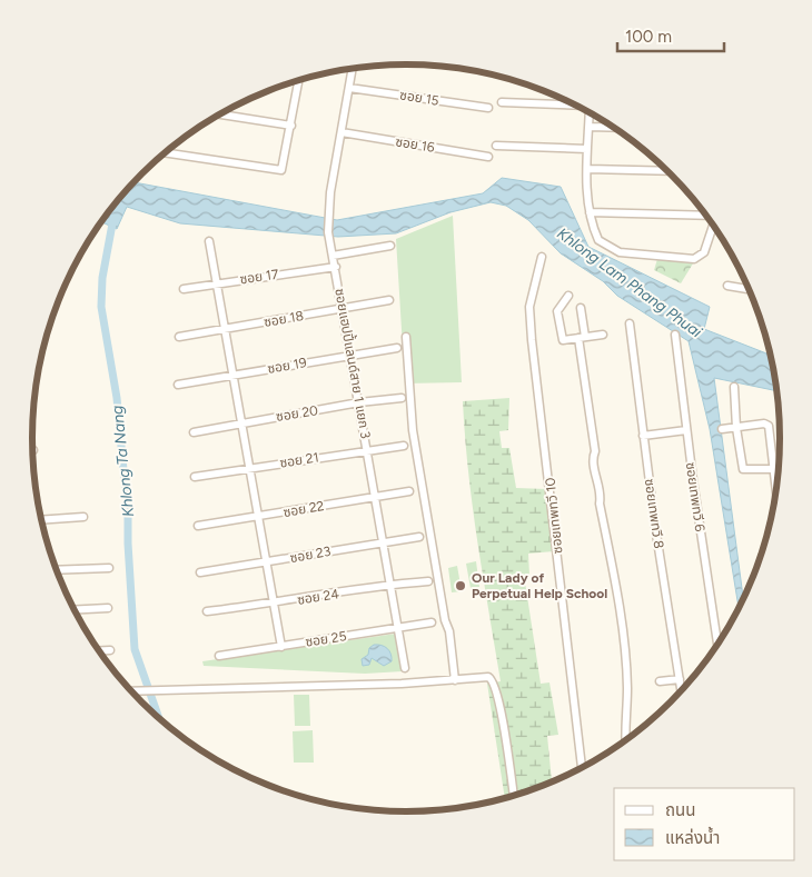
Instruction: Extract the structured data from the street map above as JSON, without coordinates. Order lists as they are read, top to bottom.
{
  "streets": {
    "street": [
      "ซอย 15",
      "ซอย 16",
      "ซอย 17",
      "ซอย 18",
      "ซอยแฮปปี้แลนด์สาย 1 แยก 3",
      "ซอย 19",
      "ซอย 20",
      "ซอย 21",
      "ซอยเทพทวี 6",
      "ซอย 22",
      "ซอยเทพทวี 8",
      "ซอยเทพทวี 10",
      "ซอย 23",
      "ซอย 24",
      "ซอย 25"
    ]
  },
  "crossings": [
    ["ซอย 15", "ซอยแฮปปี้แลนด์สาย 1 แยก 3"],
    ["ซอย 16", "ซอยแฮปปี้แลนด์สาย 1 แยก 3"],
    ["ซอย 17", "ซอยแฮปปี้แลนด์สาย 1 แยก 3"],
    ["ซอย 18", "ซอยแฮปปี้แลนด์สาย 1 แยก 3"],
    ["ซอยแฮปปี้แลนด์สาย 1 แยก 3", "ซอย 19"],
    ["ซอยแฮปปี้แลนด์สาย 1 แยก 3", "ซอย 20"],
    ["ซอยแฮปปี้แลนด์สาย 1 แยก 3", "ซอย 21"],
    ["ซอยแฮปปี้แลนด์สาย 1 แยก 3", "ซอย 22"],
    ["ซอยแฮปปี้แลนด์สาย 1 แยก 3", "ซอย 23"],
    ["ซอยแฮปปี้แลนด์สาย 1 แยก 3", "ซอย 24"],
    ["ซอยแฮปปี้แลนด์สาย 1 แยก 3", "ซอย 25"]
  ],
  "water": ["Khlong Lam Phang Phuai", "Khlong Ta Nang"],
  "places": ["Our Lady of Perpetual Help School"],
  "legend": ["ถนน", "แหล่งน้ำ"],
  "scale_bar": "100 m"
}
